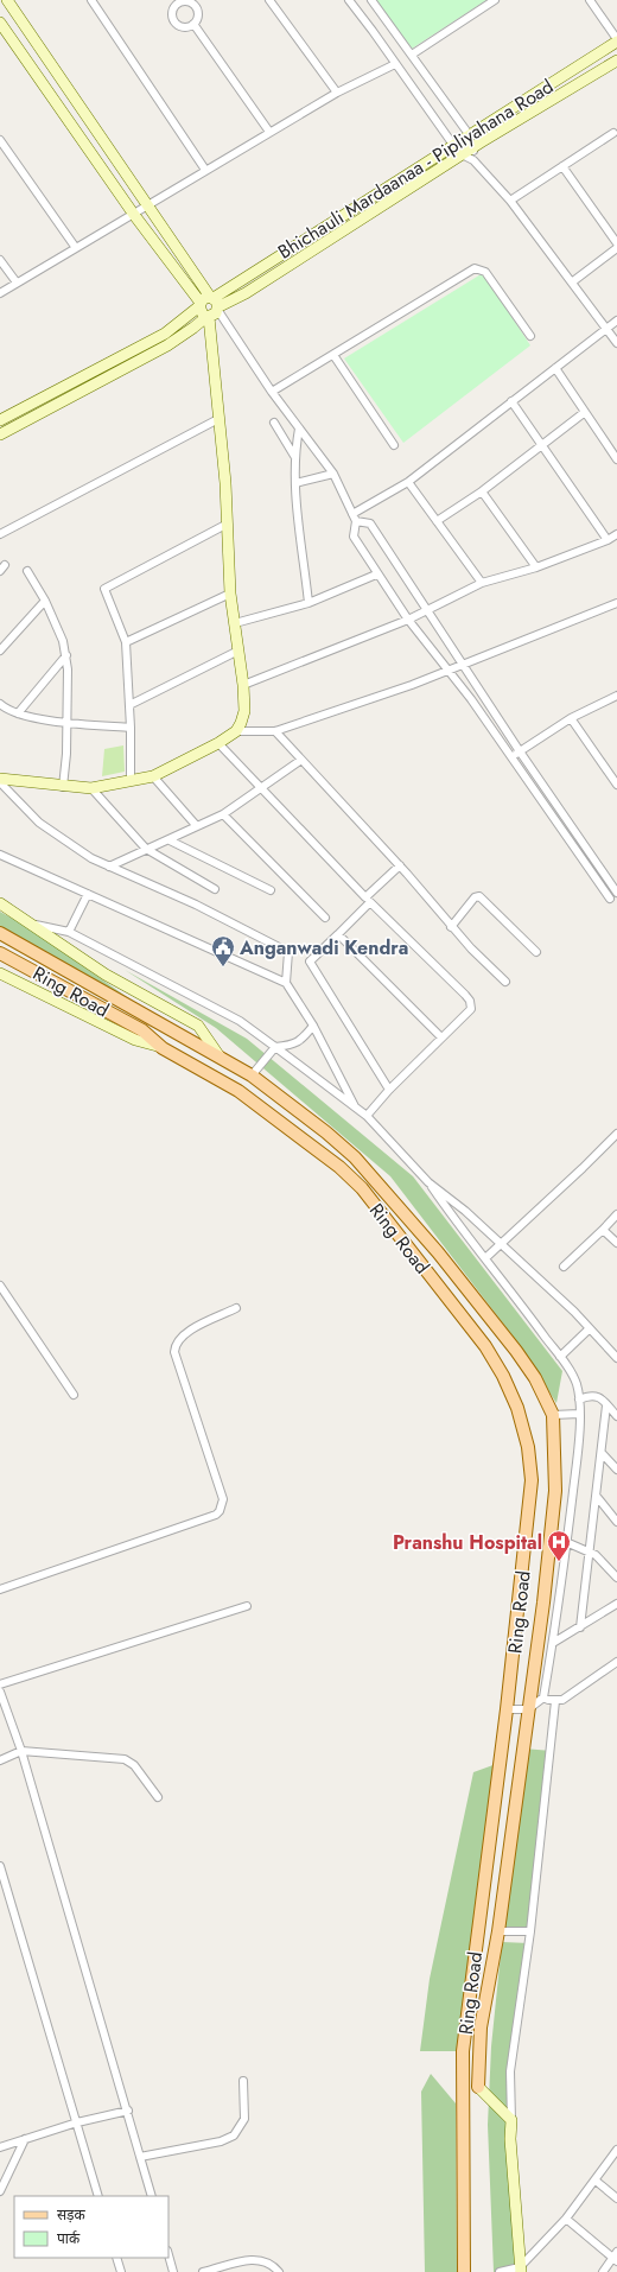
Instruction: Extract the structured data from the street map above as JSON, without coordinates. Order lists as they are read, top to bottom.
{
  "streets": {
    "main road": ["Ring Road"],
    "street": ["Bhichauli Mardaanaa - Pipliyahana Road"]
  },
  "places": {
    "public building": ["Anganwadi Kendra"],
    "hospital": ["Pranshu Hospital"]
  },
  "legend": ["सड़क", "पार्क"]
}
